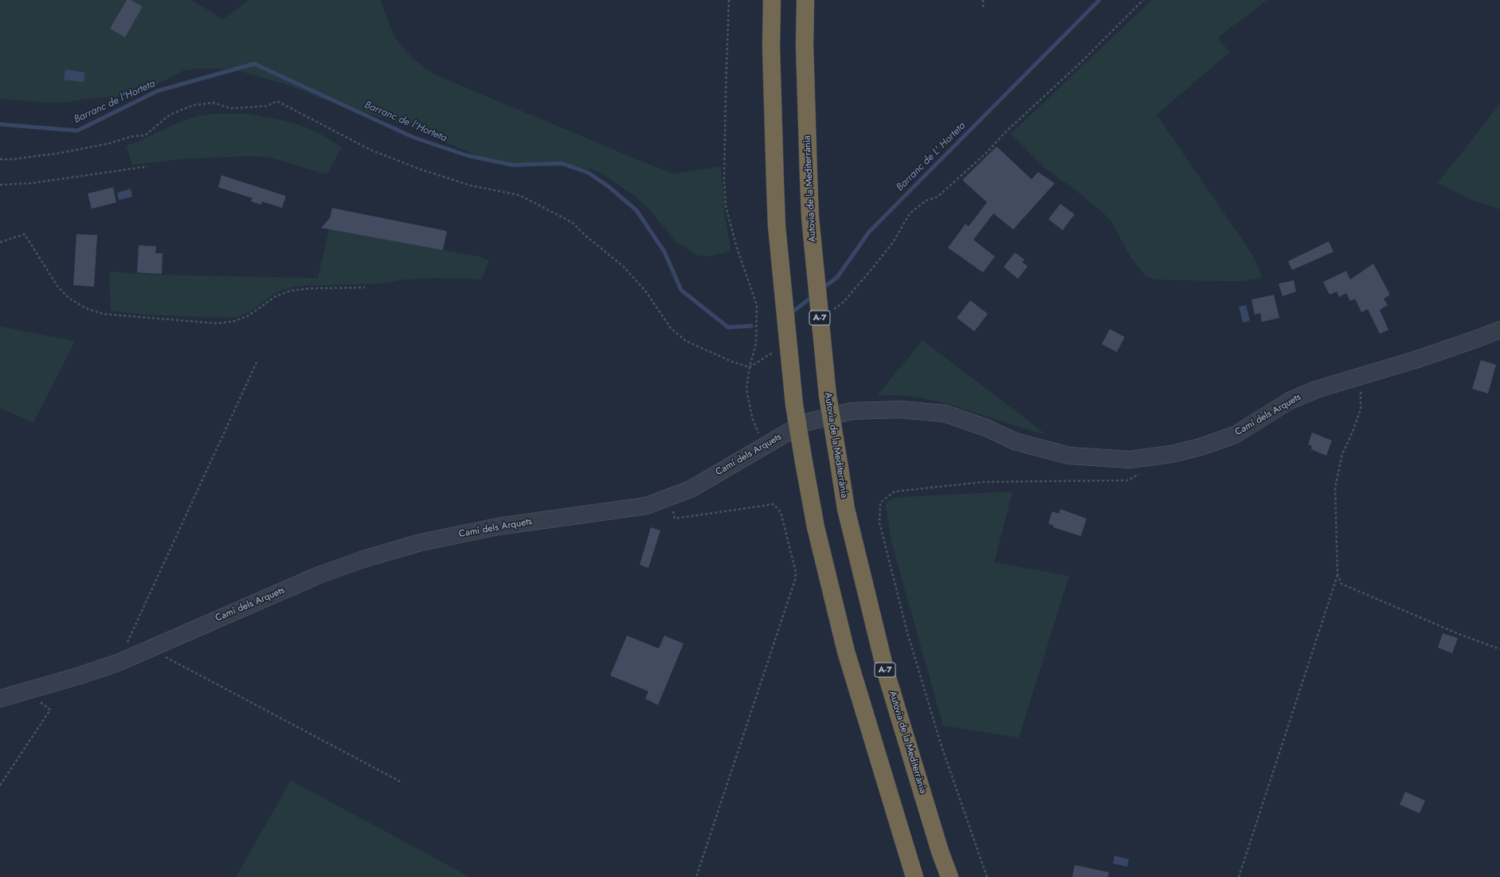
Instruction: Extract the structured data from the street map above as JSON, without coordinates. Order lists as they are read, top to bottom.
{
  "streets": {
    "highway": ["Autovia de la Mediterrània", "A-7"],
    "street": ["Camí dels Arquets"]
  },
  "water": ["Barranc de l'Horteta", "Barranc de L' Horteta"]
}
